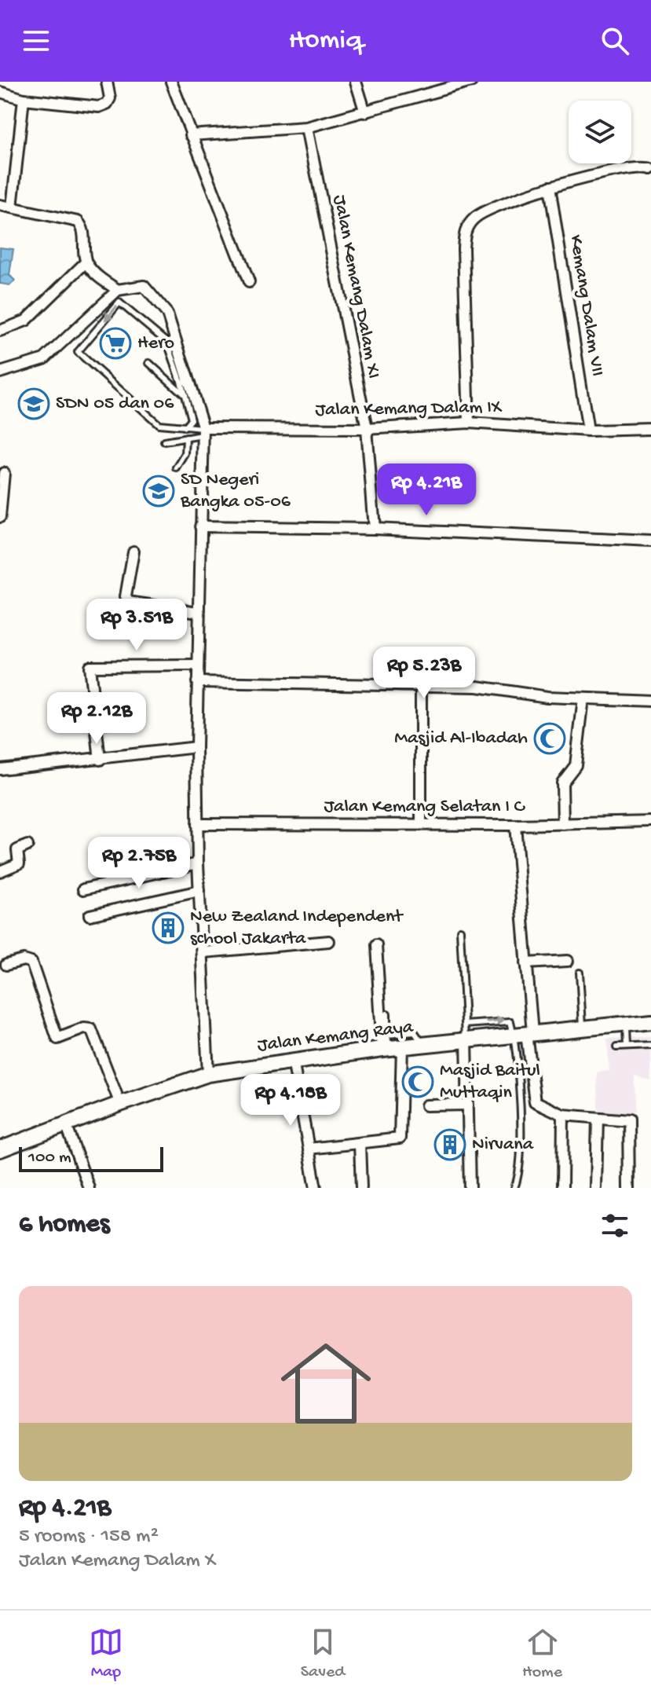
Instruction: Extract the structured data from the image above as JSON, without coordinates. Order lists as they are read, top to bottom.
{
  "streets": {
    "street": [
      "Jalan Kemang Dalam XI",
      "Kemang Dalam VII",
      "Jalan Kemang Dalam IX",
      "Jalan Kemang Selatan I C",
      "Jalan Kemang Raya"
    ]
  },
  "crossings": [
    ["Jalan Kemang Dalam XI", "Jalan Kemang Dalam IX"],
    ["Kemang Dalam VII", "Jalan Kemang Dalam IX"]
  ],
  "places": {
    "supermarket": ["Hero"],
    "school or university": ["SDN 05 dan 06", "SD Negeri Bangka 05-06"],
    "mosque": ["Masjid Al-Ibadah", "Masjid Baitul Muttaqin"],
    "building": ["New Zealand Independent school Jakarta", "Nirvana"]
  },
  "scale_bar": "100 m",
  "page": {
    "header": "Homiq",
    "price": [
      "Rp 4.21B",
      "Rp 3.51B",
      "Rp 5.23B",
      "Rp 2.12B",
      "Rp 2.75B",
      "Rp 4.18B"
    ],
    "scale": "100 m",
    "heading": "6 homes",
    "list": [
      {
        "name": "Rp 4.21B",
        "note": "5 rooms · 158 m² · Jalan Kemang Dalam X"
      }
    ],
    "tabs": ["Map", "Saved", "Home"]
  }
}
